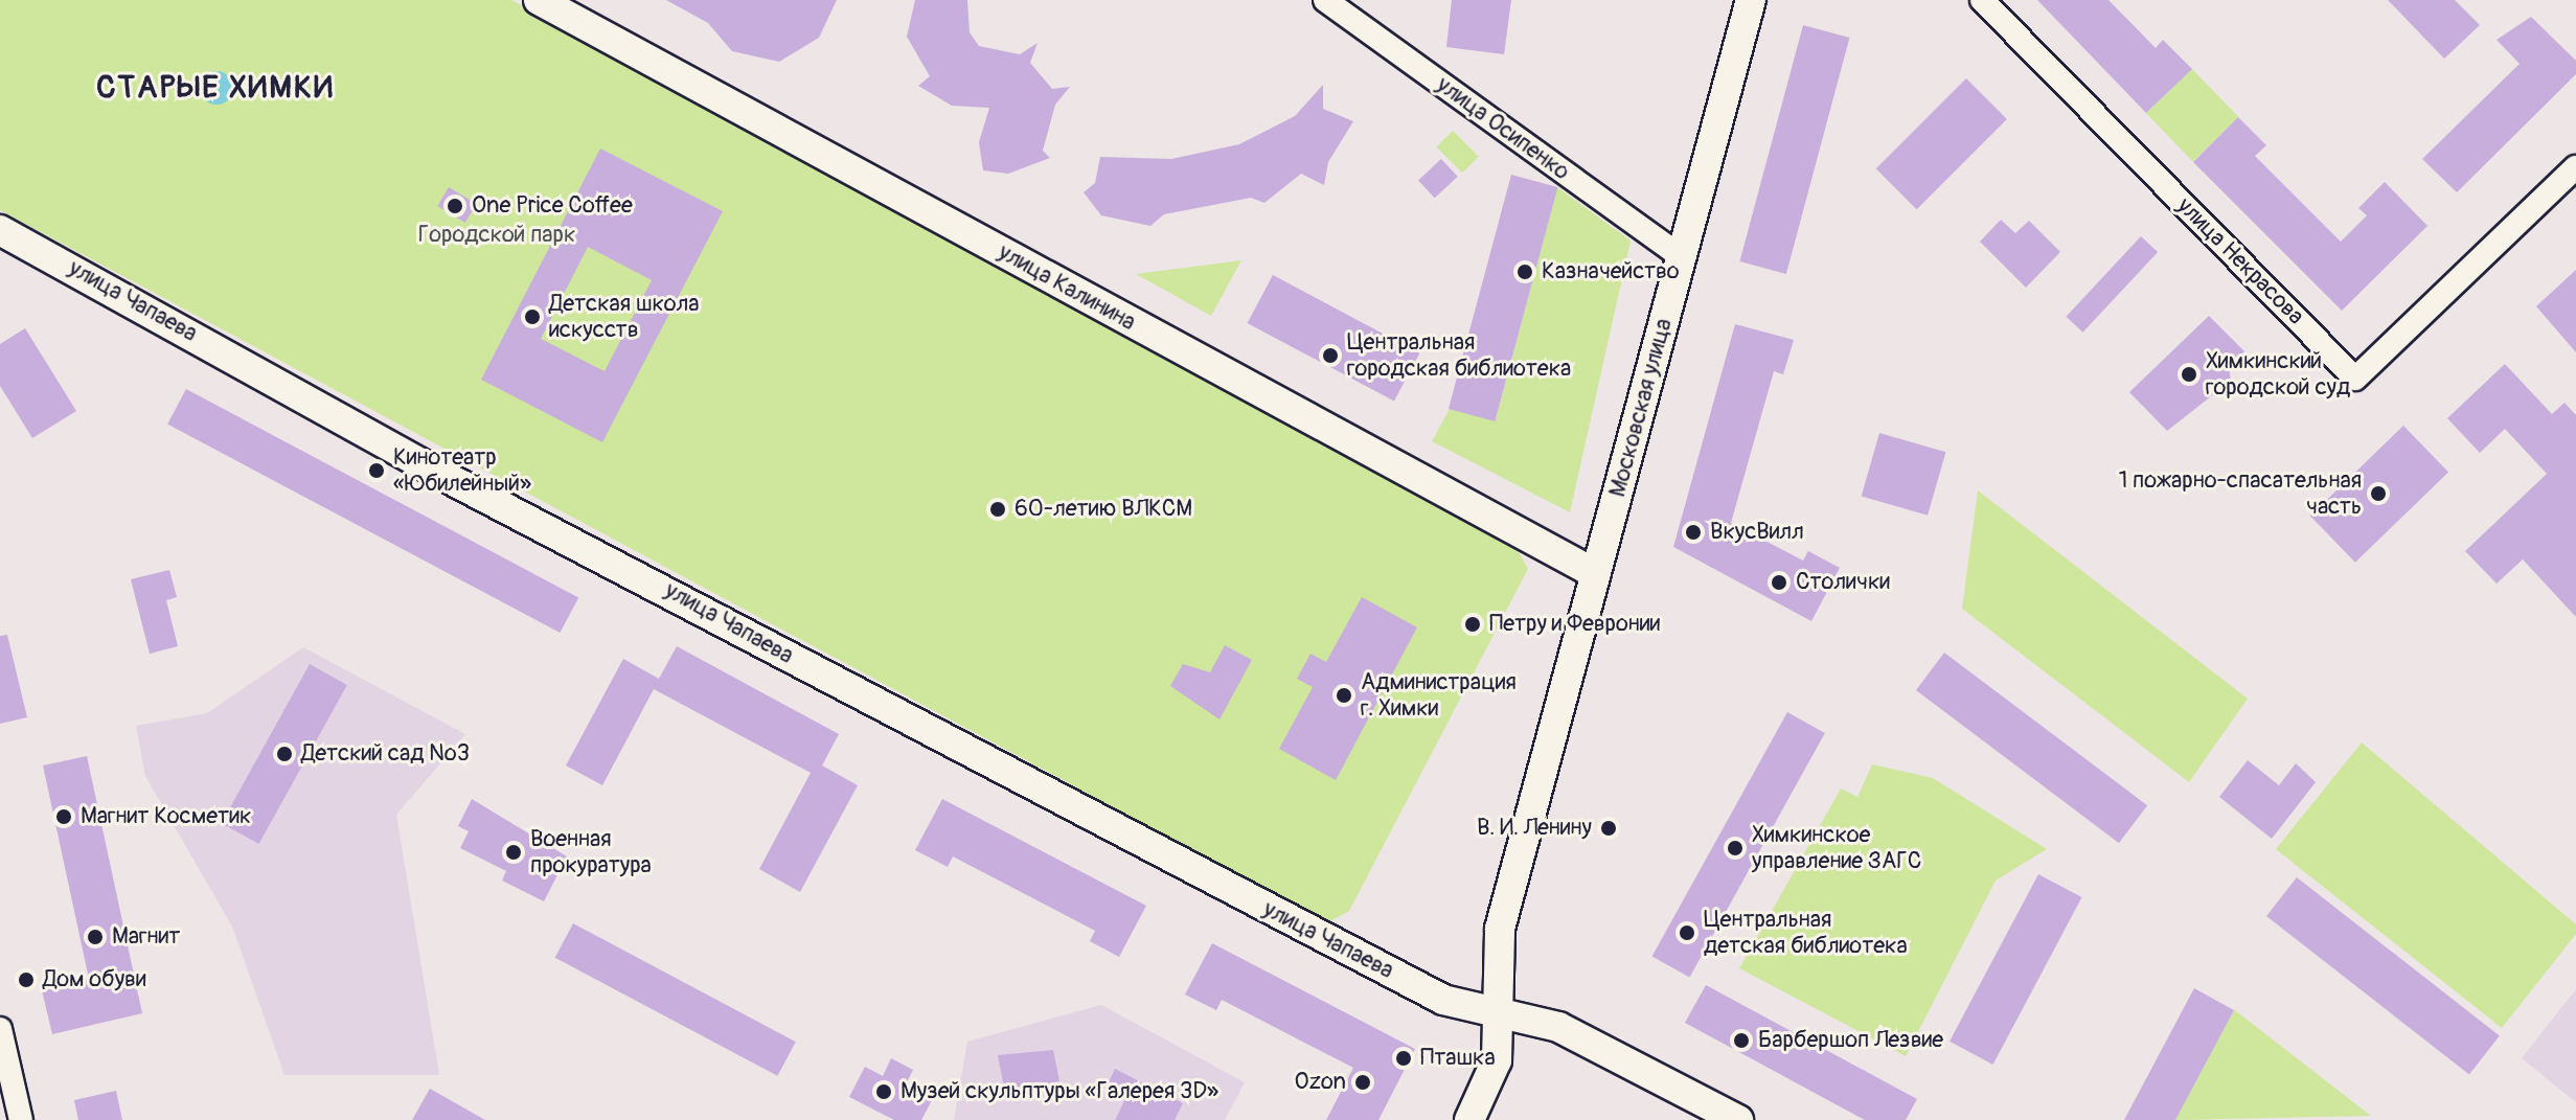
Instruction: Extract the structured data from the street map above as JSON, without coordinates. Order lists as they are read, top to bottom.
{
  "streets": {
    "street": [
      "улица Осипенко",
      "улица Некрасова",
      "улица Калинина",
      "улица Чапаева",
      "Московская улица"
    ]
  },
  "crossings": [
    ["улица Осипенко", "Московская улица"],
    ["улица Калинина", "Московская улица"],
    ["улица Чапаева", "Московская улица"]
  ],
  "districts": ["СТАРЫЕ ХИМКИ"],
  "parks": ["Городской парк"],
  "places": [
    "One Price Coffee",
    "Казначейство",
    "Детская школа искусств",
    "Центральная городская библиотека",
    "Химкинский городской суд",
    "Кинотеатр «Юбилейный»",
    "1 пожарно-спасательная часть",
    "60-летию ВЛКСМ",
    "ВкусВилл",
    "Столички",
    "Петру и Февронии",
    "Администрация г. Химки",
    "Детский сад №3",
    "Магнит Косметик",
    "В. И. Ленину",
    "Химкинское управление ЗАГС",
    "Военная прокуратура",
    "Центральная детская библиотека",
    "Магнит",
    "Дом обуви",
    "Барбершоп Лезвие",
    "Пташка",
    "Ozon",
    "Музей скульптуры «Галерея 3D»"
  ]
}
